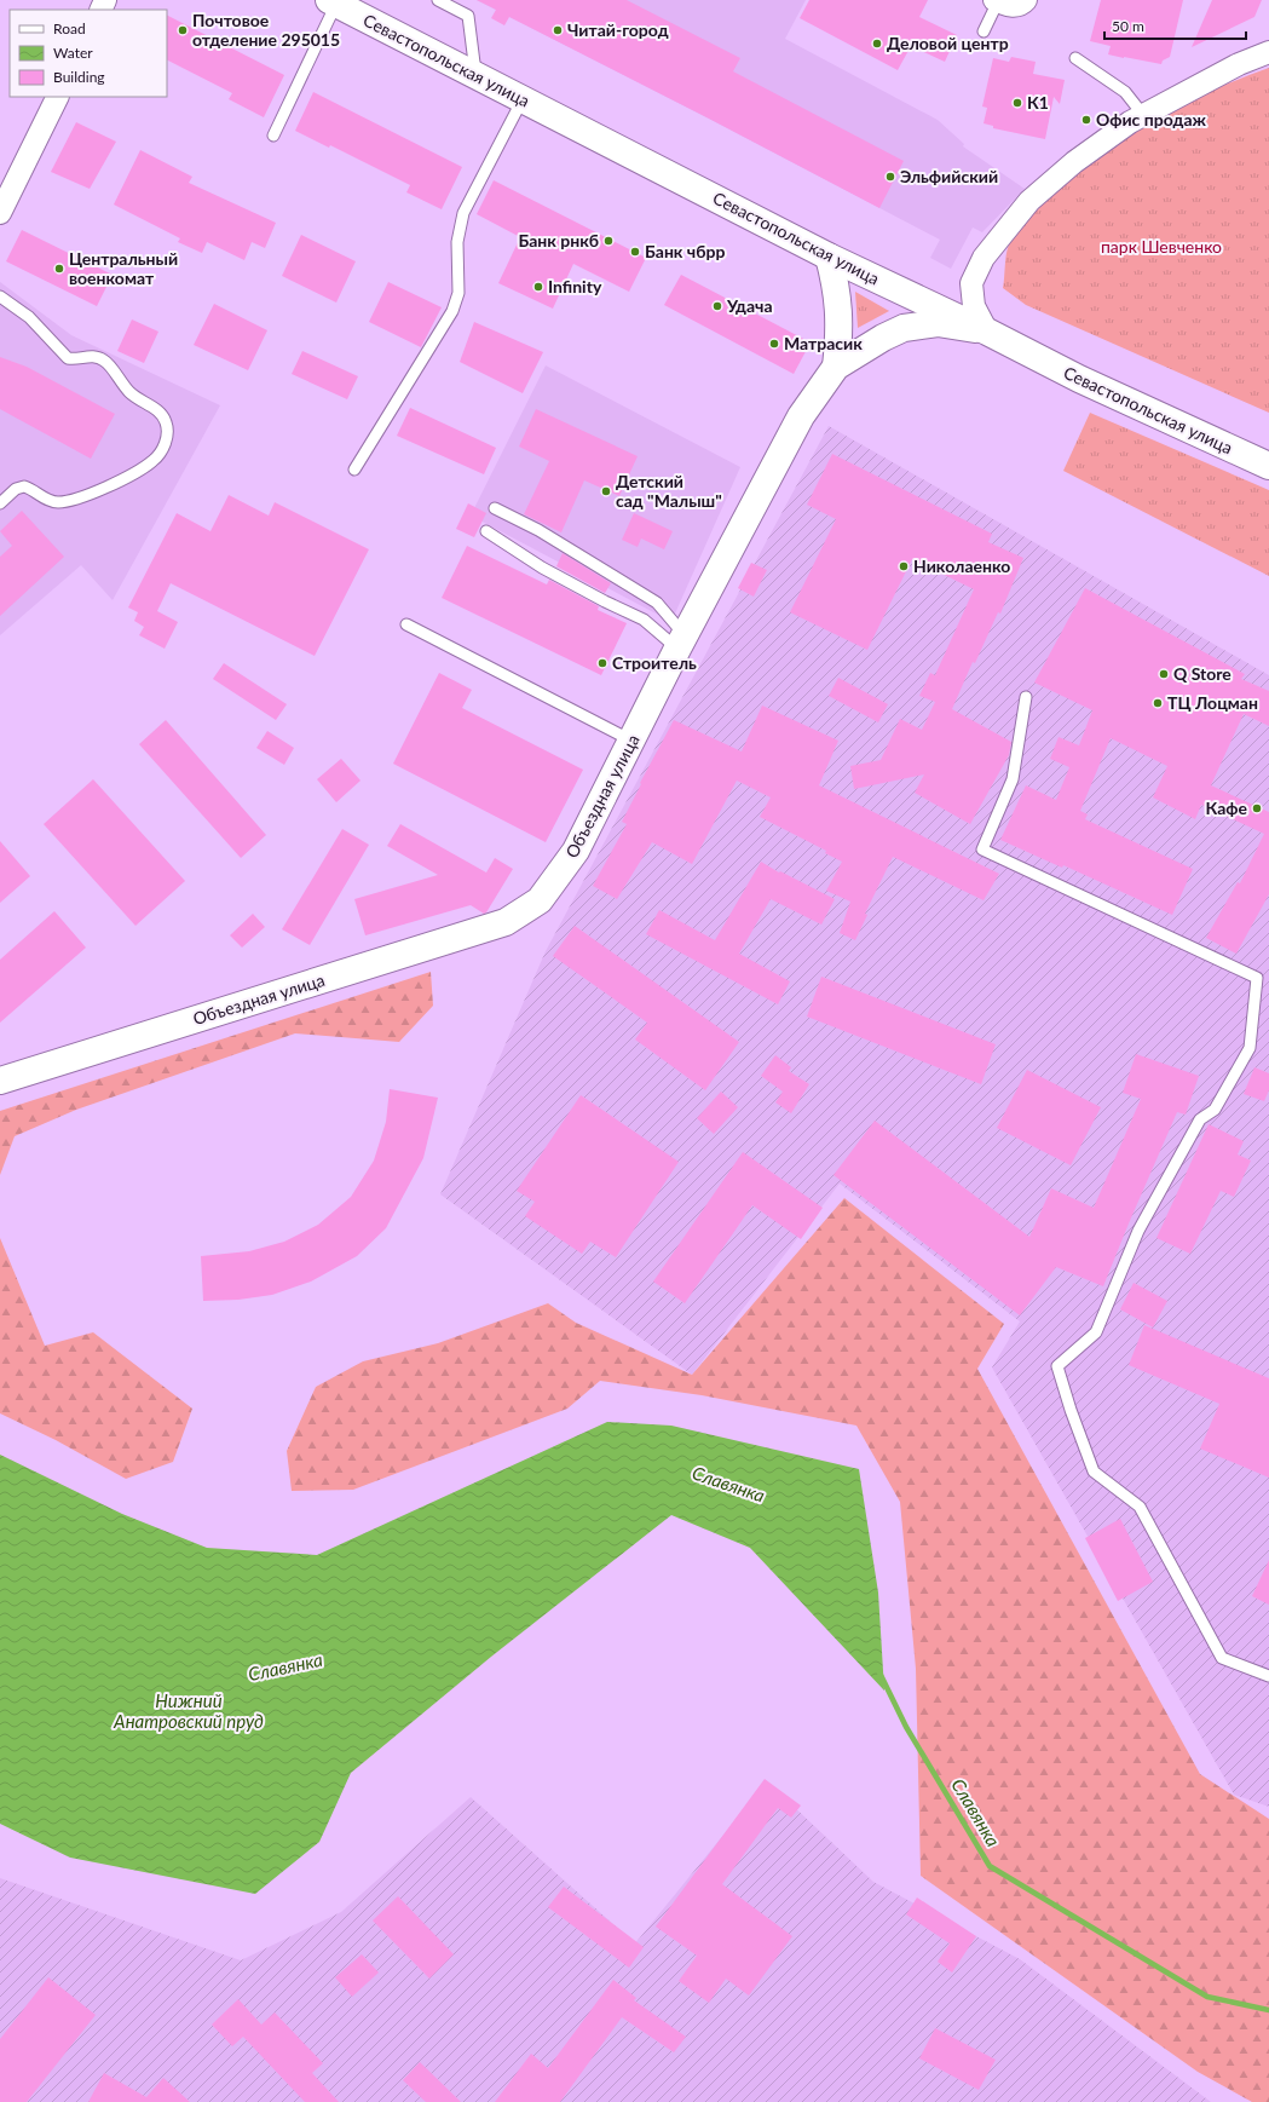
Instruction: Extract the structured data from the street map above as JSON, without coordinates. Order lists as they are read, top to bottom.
{
  "streets": {
    "main road": ["Севастопольская улица", "Объездная улица"]
  },
  "crossings": [
    ["Севастопольская улица", "Объездная улица"]
  ],
  "water": ["Славянка", "Нижний Анатровский пруд"],
  "parks": ["парк Шевченко"],
  "places": [
    "Почтовое отделение 295015",
    "Читай-город",
    "Деловой центр",
    "К1",
    "Офис продаж",
    "Эльфийский",
    "Банк рнкб",
    "Банк чбрр",
    "Центральный военкомат",
    "Infinity",
    "Удача",
    "Матрасик",
    "Детский сад \"Малыш\"",
    "Николаенко",
    "Строитель",
    "Q Store",
    "ТЦ Лоцман",
    "Кафе"
  ],
  "legend": ["Road", "Water", "Building"],
  "scale_bar": "50 m"
}
